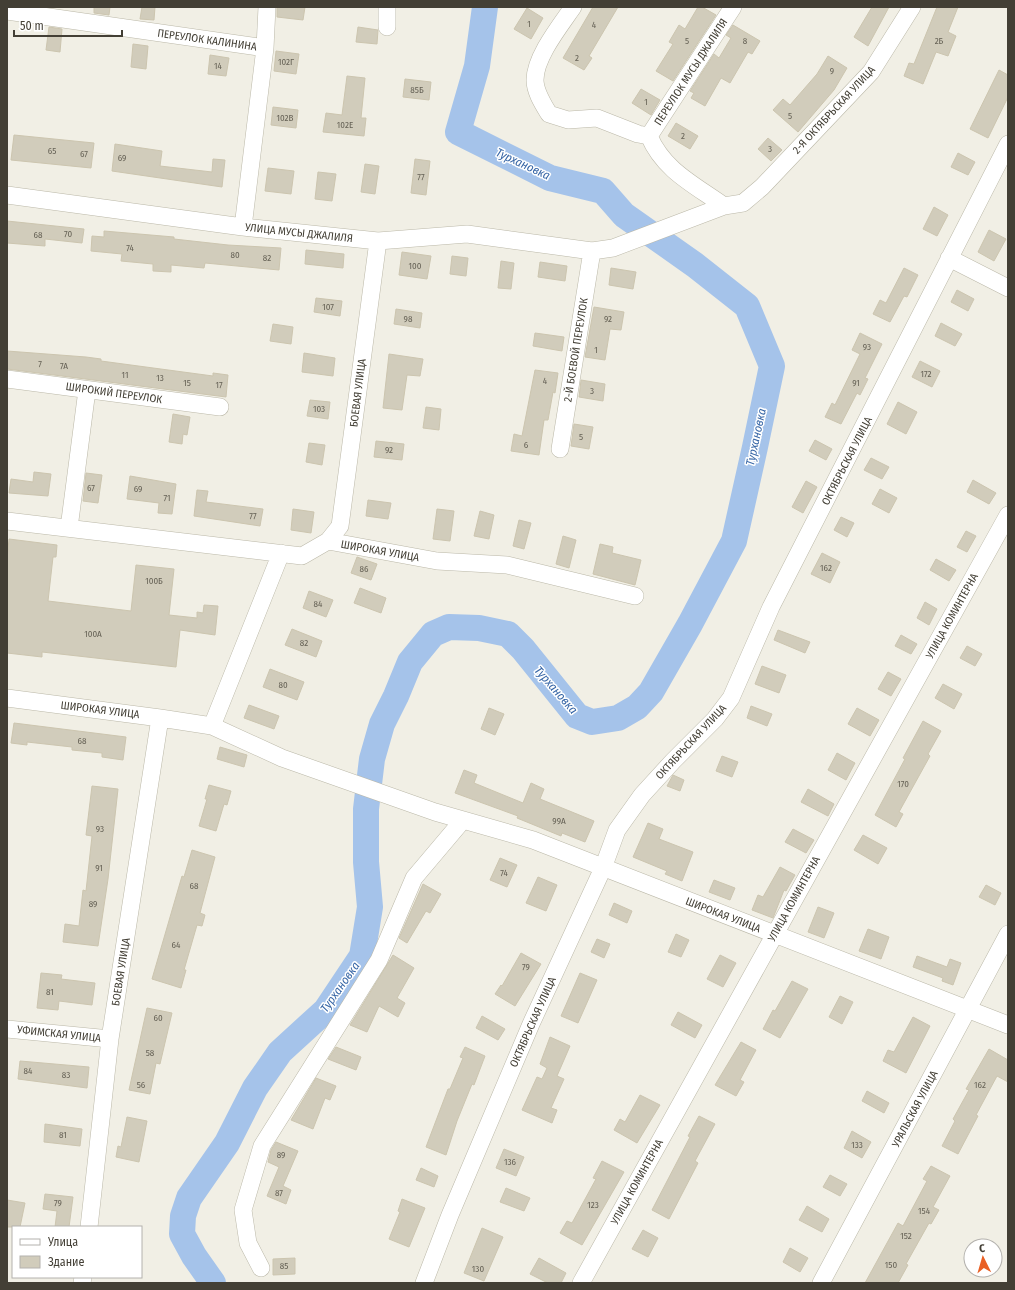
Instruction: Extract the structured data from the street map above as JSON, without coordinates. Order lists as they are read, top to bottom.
{
  "streets": {
    "street": [
      "ПЕРЕУЛОК КАЛИНИНА",
      "ПЕРЕУЛОК МУСЫ ДЖАЛИЛЯ",
      "2-Я ОКТЯБРЬСКАЯ УЛИЦА",
      "УЛИЦА МУСЫ ДЖАЛИЛЯ",
      "2-Й БОЕВОЙ ПЕРЕУЛОК",
      "ШИРОКИЙ ПЕРЕУЛОК",
      "БОЕВАЯ УЛИЦА",
      "ОКТЯБРЬСКАЯ УЛИЦА",
      "ШИРОКАЯ УЛИЦА",
      "УЛИЦА КОМИНТЕРНА",
      "УФИМСКАЯ УЛИЦА",
      "УРАЛЬСКАЯ УЛИЦА"
    ]
  },
  "crossings": [
    ["2-Я ОКТЯБРЬСКАЯ УЛИЦА", "УЛИЦА МУСЫ ДЖАЛИЛЯ"],
    ["УЛИЦА МУСЫ ДЖАЛИЛЯ", "2-Й БОЕВОЙ ПЕРЕУЛОК"],
    ["УЛИЦА МУСЫ ДЖАЛИЛЯ", "БОЕВАЯ УЛИЦА"],
    ["БОЕВАЯ УЛИЦА", "ШИРОКАЯ УЛИЦА"],
    ["БОЕВАЯ УЛИЦА", "УФИМСКАЯ УЛИЦА"],
    ["ОКТЯБРЬСКАЯ УЛИЦА", "ШИРОКАЯ УЛИЦА"],
    ["ШИРОКАЯ УЛИЦА", "УЛИЦА КОМИНТЕРНА"],
    ["ШИРОКАЯ УЛИЦА", "УРАЛЬСКАЯ УЛИЦА"]
  ],
  "water": ["Турхановка"],
  "house_numbers": [
    "1",
    "4",
    "5",
    "8",
    "2Б",
    "2",
    "102Г",
    "14",
    "9",
    "85Б",
    "1",
    "5",
    "102В",
    "102Е",
    "2",
    "3",
    "65",
    "67",
    "69",
    "77",
    "70",
    "68",
    "74",
    "80",
    "82",
    "100",
    "107",
    "98",
    "92",
    "93",
    "1",
    "7",
    "7А",
    "172",
    "11",
    "13",
    "4",
    "15",
    "91",
    "17",
    "3",
    "103",
    "5",
    "6",
    "92",
    "67",
    "69",
    "71",
    "77",
    "162",
    "86",
    "100Б",
    "84",
    "100А",
    "82",
    "80",
    "68",
    "170",
    "99А",
    "93",
    "91",
    "74",
    "68",
    "89",
    "64",
    "79",
    "81",
    "60",
    "58",
    "84",
    "83",
    "56",
    "162",
    "81",
    "133",
    "89",
    "136",
    "87",
    "79",
    "123",
    "154",
    "152",
    "150",
    "85",
    "130"
  ],
  "legend": ["Улица", "Здание"],
  "scale_bar": "50 m",
  "north": "top"
}
